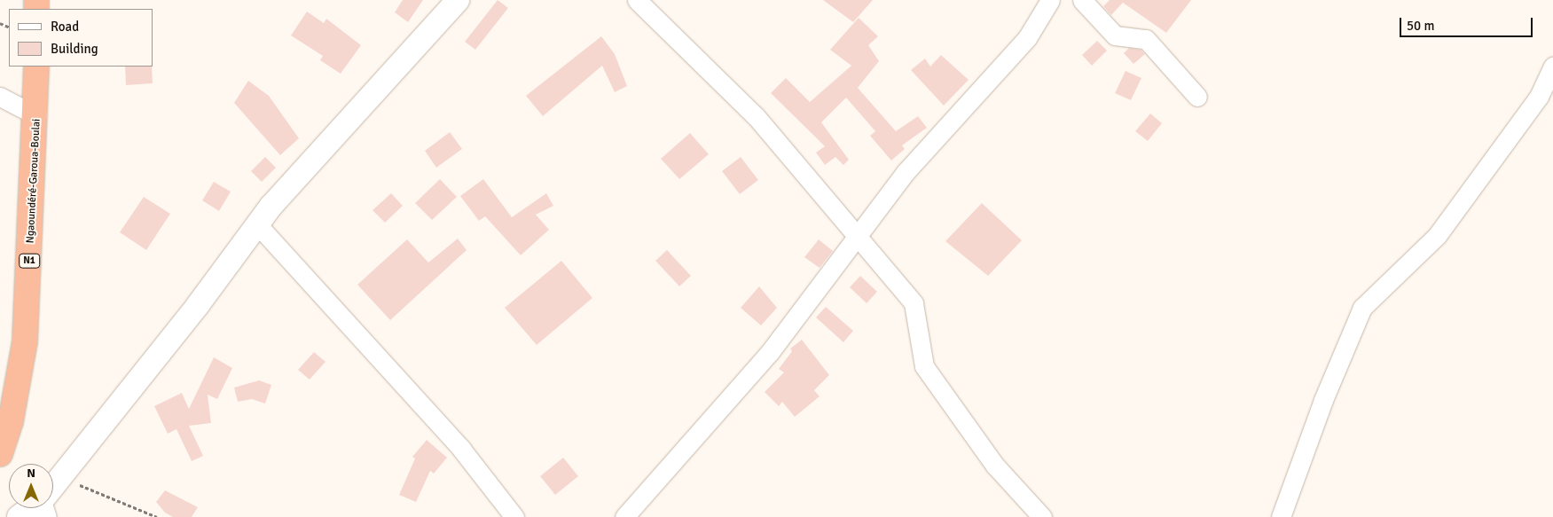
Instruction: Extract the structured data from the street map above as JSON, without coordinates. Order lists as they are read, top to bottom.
{
  "streets": {
    "highway": ["Ngaoundéré-Garoua-Boulai", "N1"]
  },
  "legend": ["Road", "Building"],
  "scale_bar": "50 m",
  "north": "top"
}
